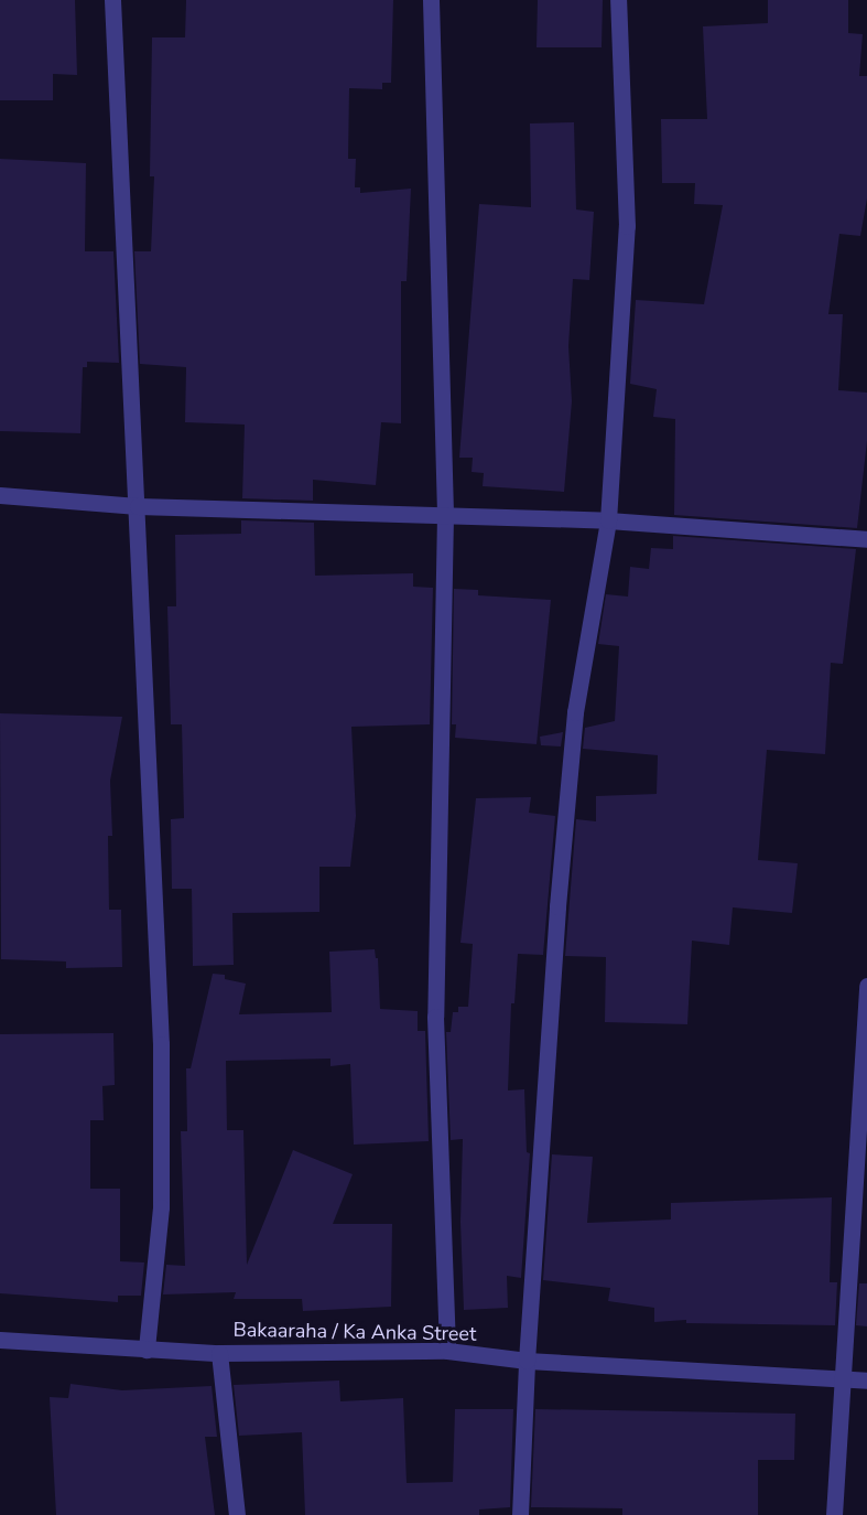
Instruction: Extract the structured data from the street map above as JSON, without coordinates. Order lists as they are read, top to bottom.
{
  "streets": {
    "street": ["Bakaaraha / Ka Anka Street"]
  }
}
